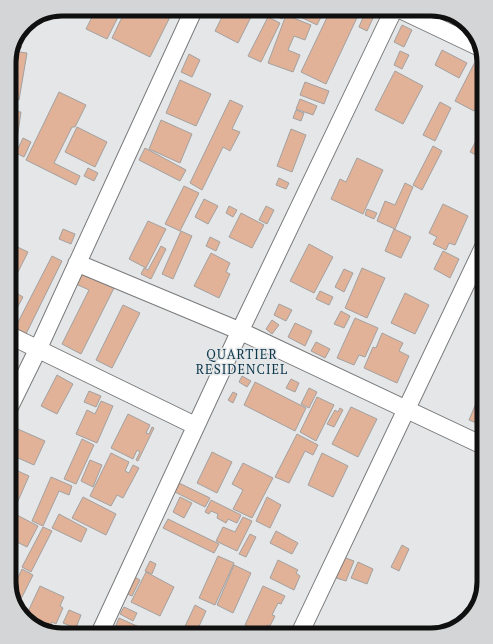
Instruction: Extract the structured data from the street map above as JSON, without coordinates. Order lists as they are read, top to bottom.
{
  "districts": ["QUARTIER RESIDENCIEL"]
}
